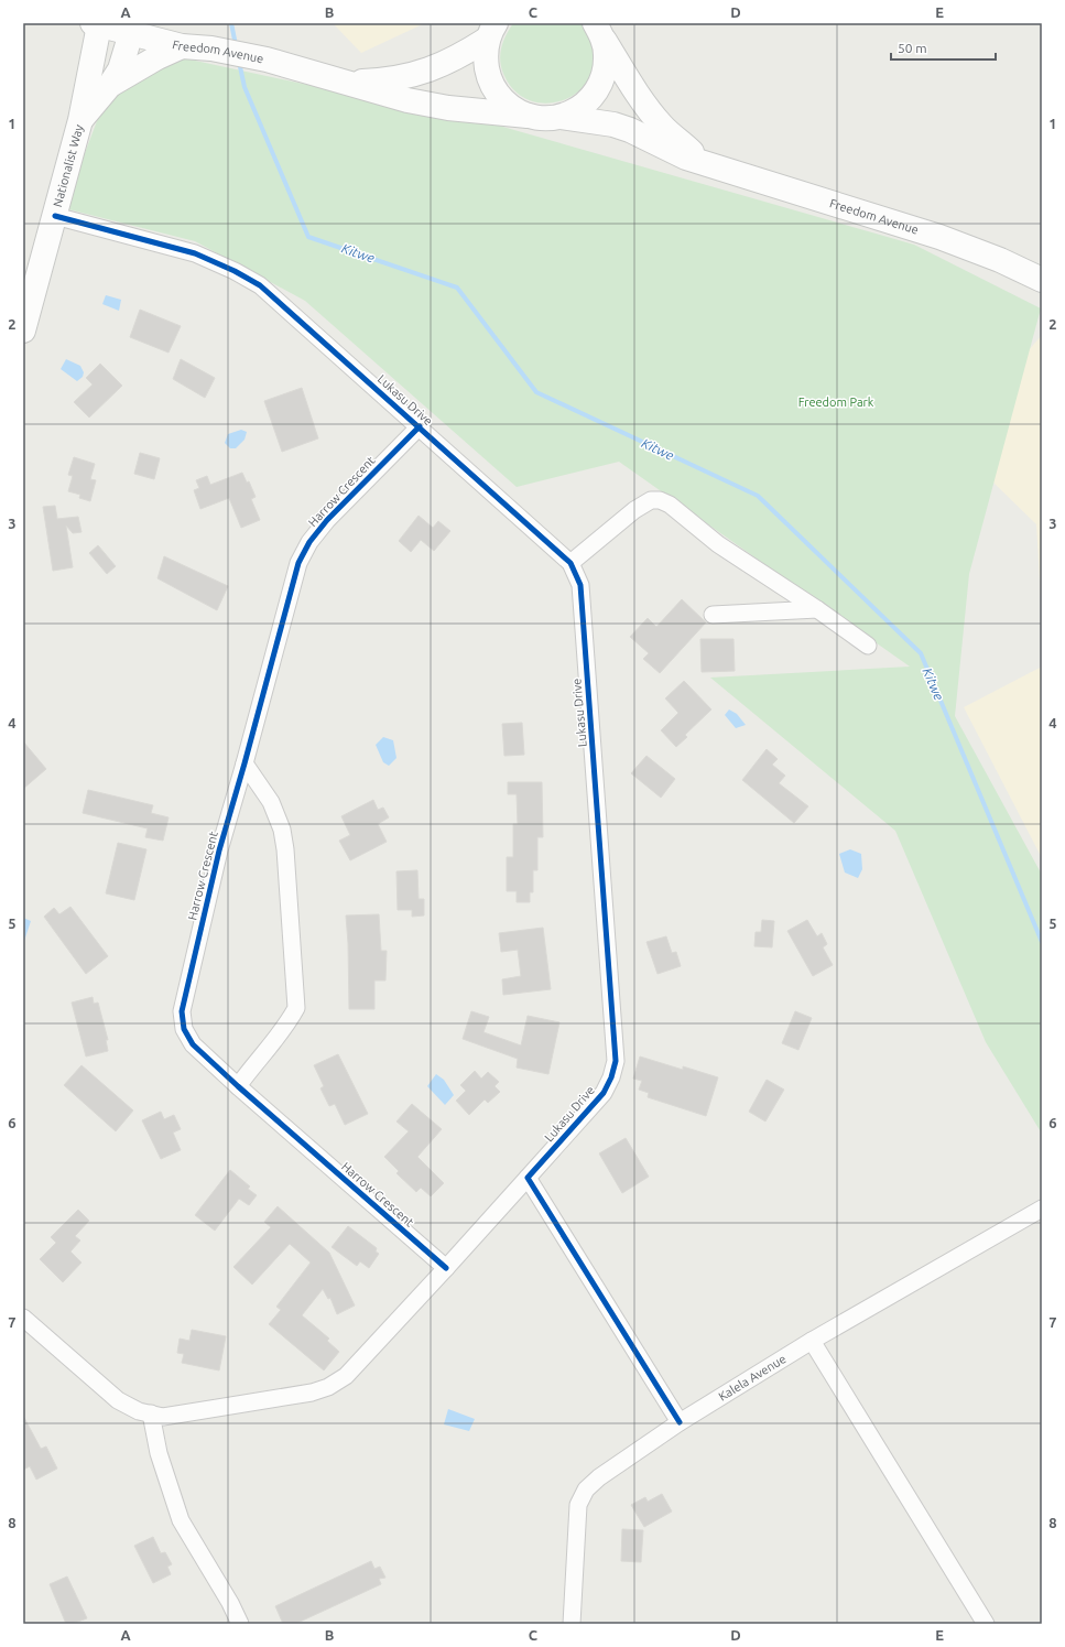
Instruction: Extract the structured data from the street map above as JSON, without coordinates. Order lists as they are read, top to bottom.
{
  "streets": {
    "main road": ["Freedom Avenue", "Nationalist Way"],
    "street": ["Lukasu Drive", "Harrow Crescent", "Kalela Avenue"]
  },
  "crossings": [
    ["Freedom Avenue", "Nationalist Way"],
    ["Nationalist Way", "Lukasu Drive"],
    ["Lukasu Drive", "Harrow Crescent"]
  ],
  "water": ["Kitwe"],
  "parks": ["Freedom Park"],
  "scale_bar": "50 m",
  "grid": {
    "columns": [
      "A",
      "B",
      "C",
      "D",
      "E"
    ],
    "rows": [
      "1",
      "2",
      "3",
      "4",
      "5",
      "6",
      "7",
      "8"
    ]
  }
}
